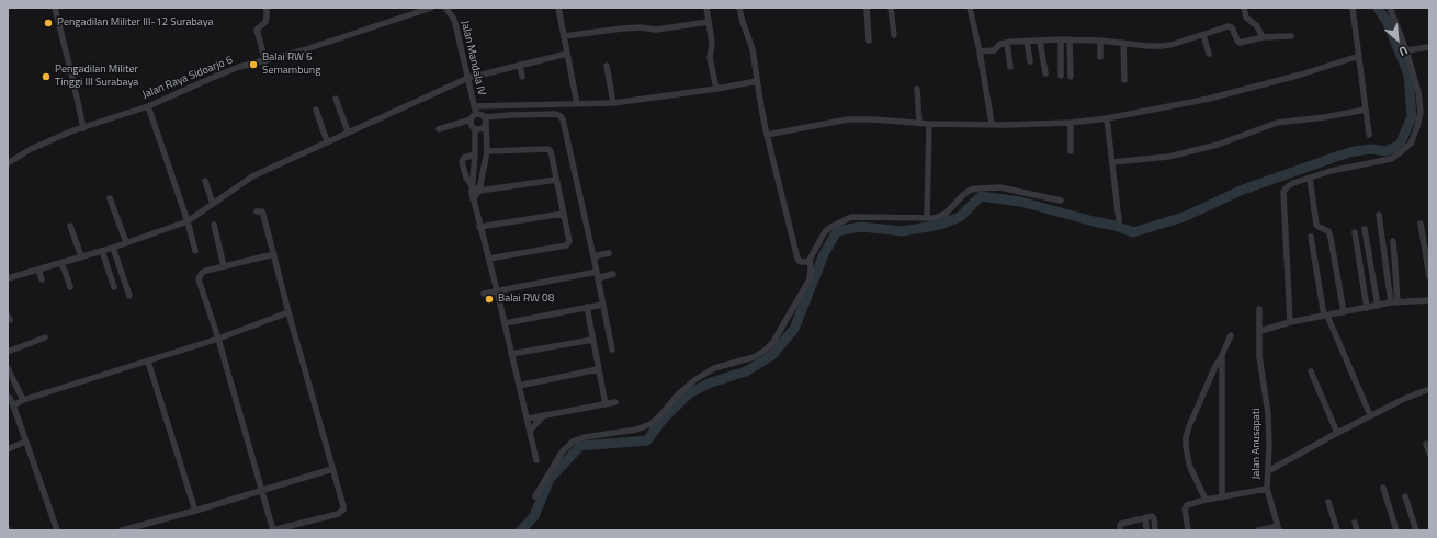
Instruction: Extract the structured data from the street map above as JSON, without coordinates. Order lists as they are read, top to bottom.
{
  "streets": {
    "street": ["Jalan Mandala IV", "Jalan Raya Sidoarjo 6", "Jalan Anusapati"]
  },
  "places": [
    "Pengadilan Militer III-12 Surabaya",
    "Balai RW 6 Semambung",
    "Pengadilan Militer Tinggi III Surabaya",
    "Balai RW 08"
  ],
  "north": "bottom right"
}
